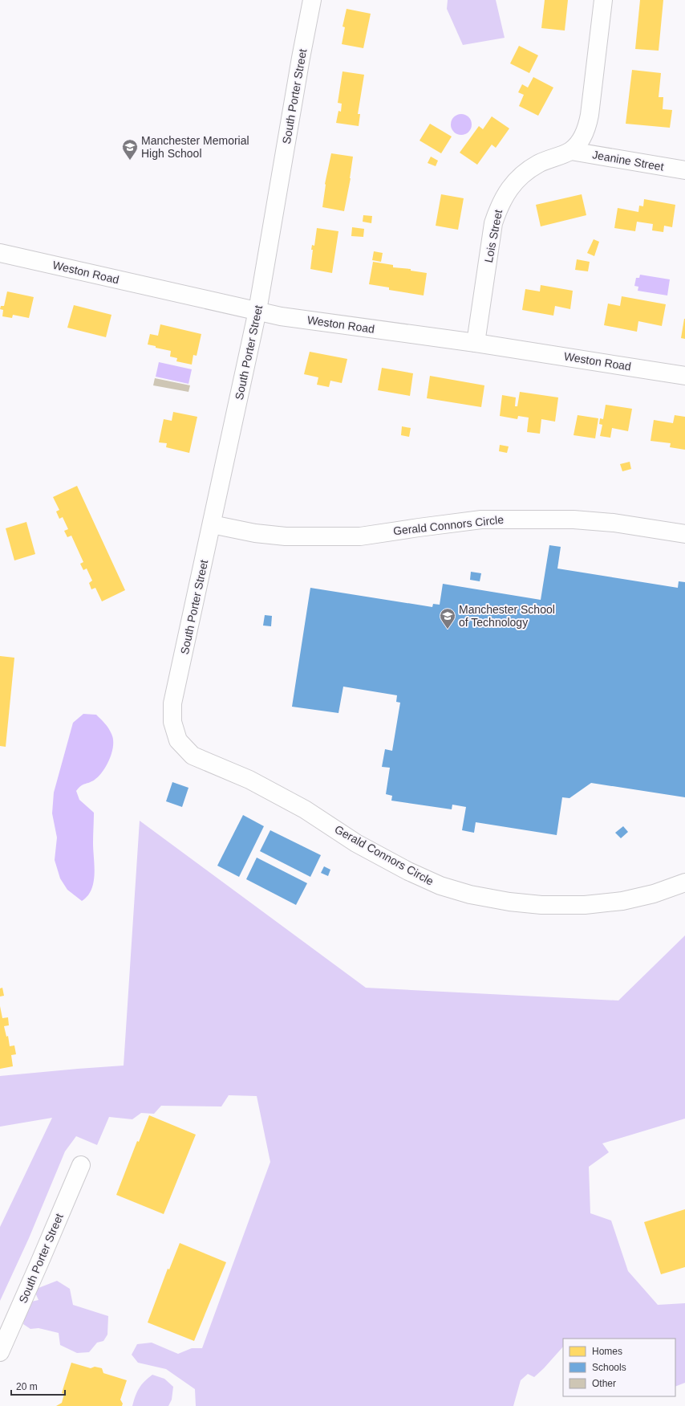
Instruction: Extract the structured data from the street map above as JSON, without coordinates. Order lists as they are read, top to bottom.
{
  "streets": {
    "street": [
      "South Porter Street",
      "Jeanine Street",
      "Lois Street",
      "Weston Road",
      "Gerald Connors Circle"
    ]
  },
  "crossings": [
    ["South Porter Street", "Weston Road"],
    ["South Porter Street", "Gerald Connors Circle"],
    ["Jeanine Street", "Lois Street"],
    ["Lois Street", "Weston Road"]
  ],
  "places": {
    "school or university": ["Manchester Memorial High School", "Manchester School of Technology"]
  },
  "legend": ["Homes", "Schools", "Other"],
  "scale_bar": "20 m"
}
